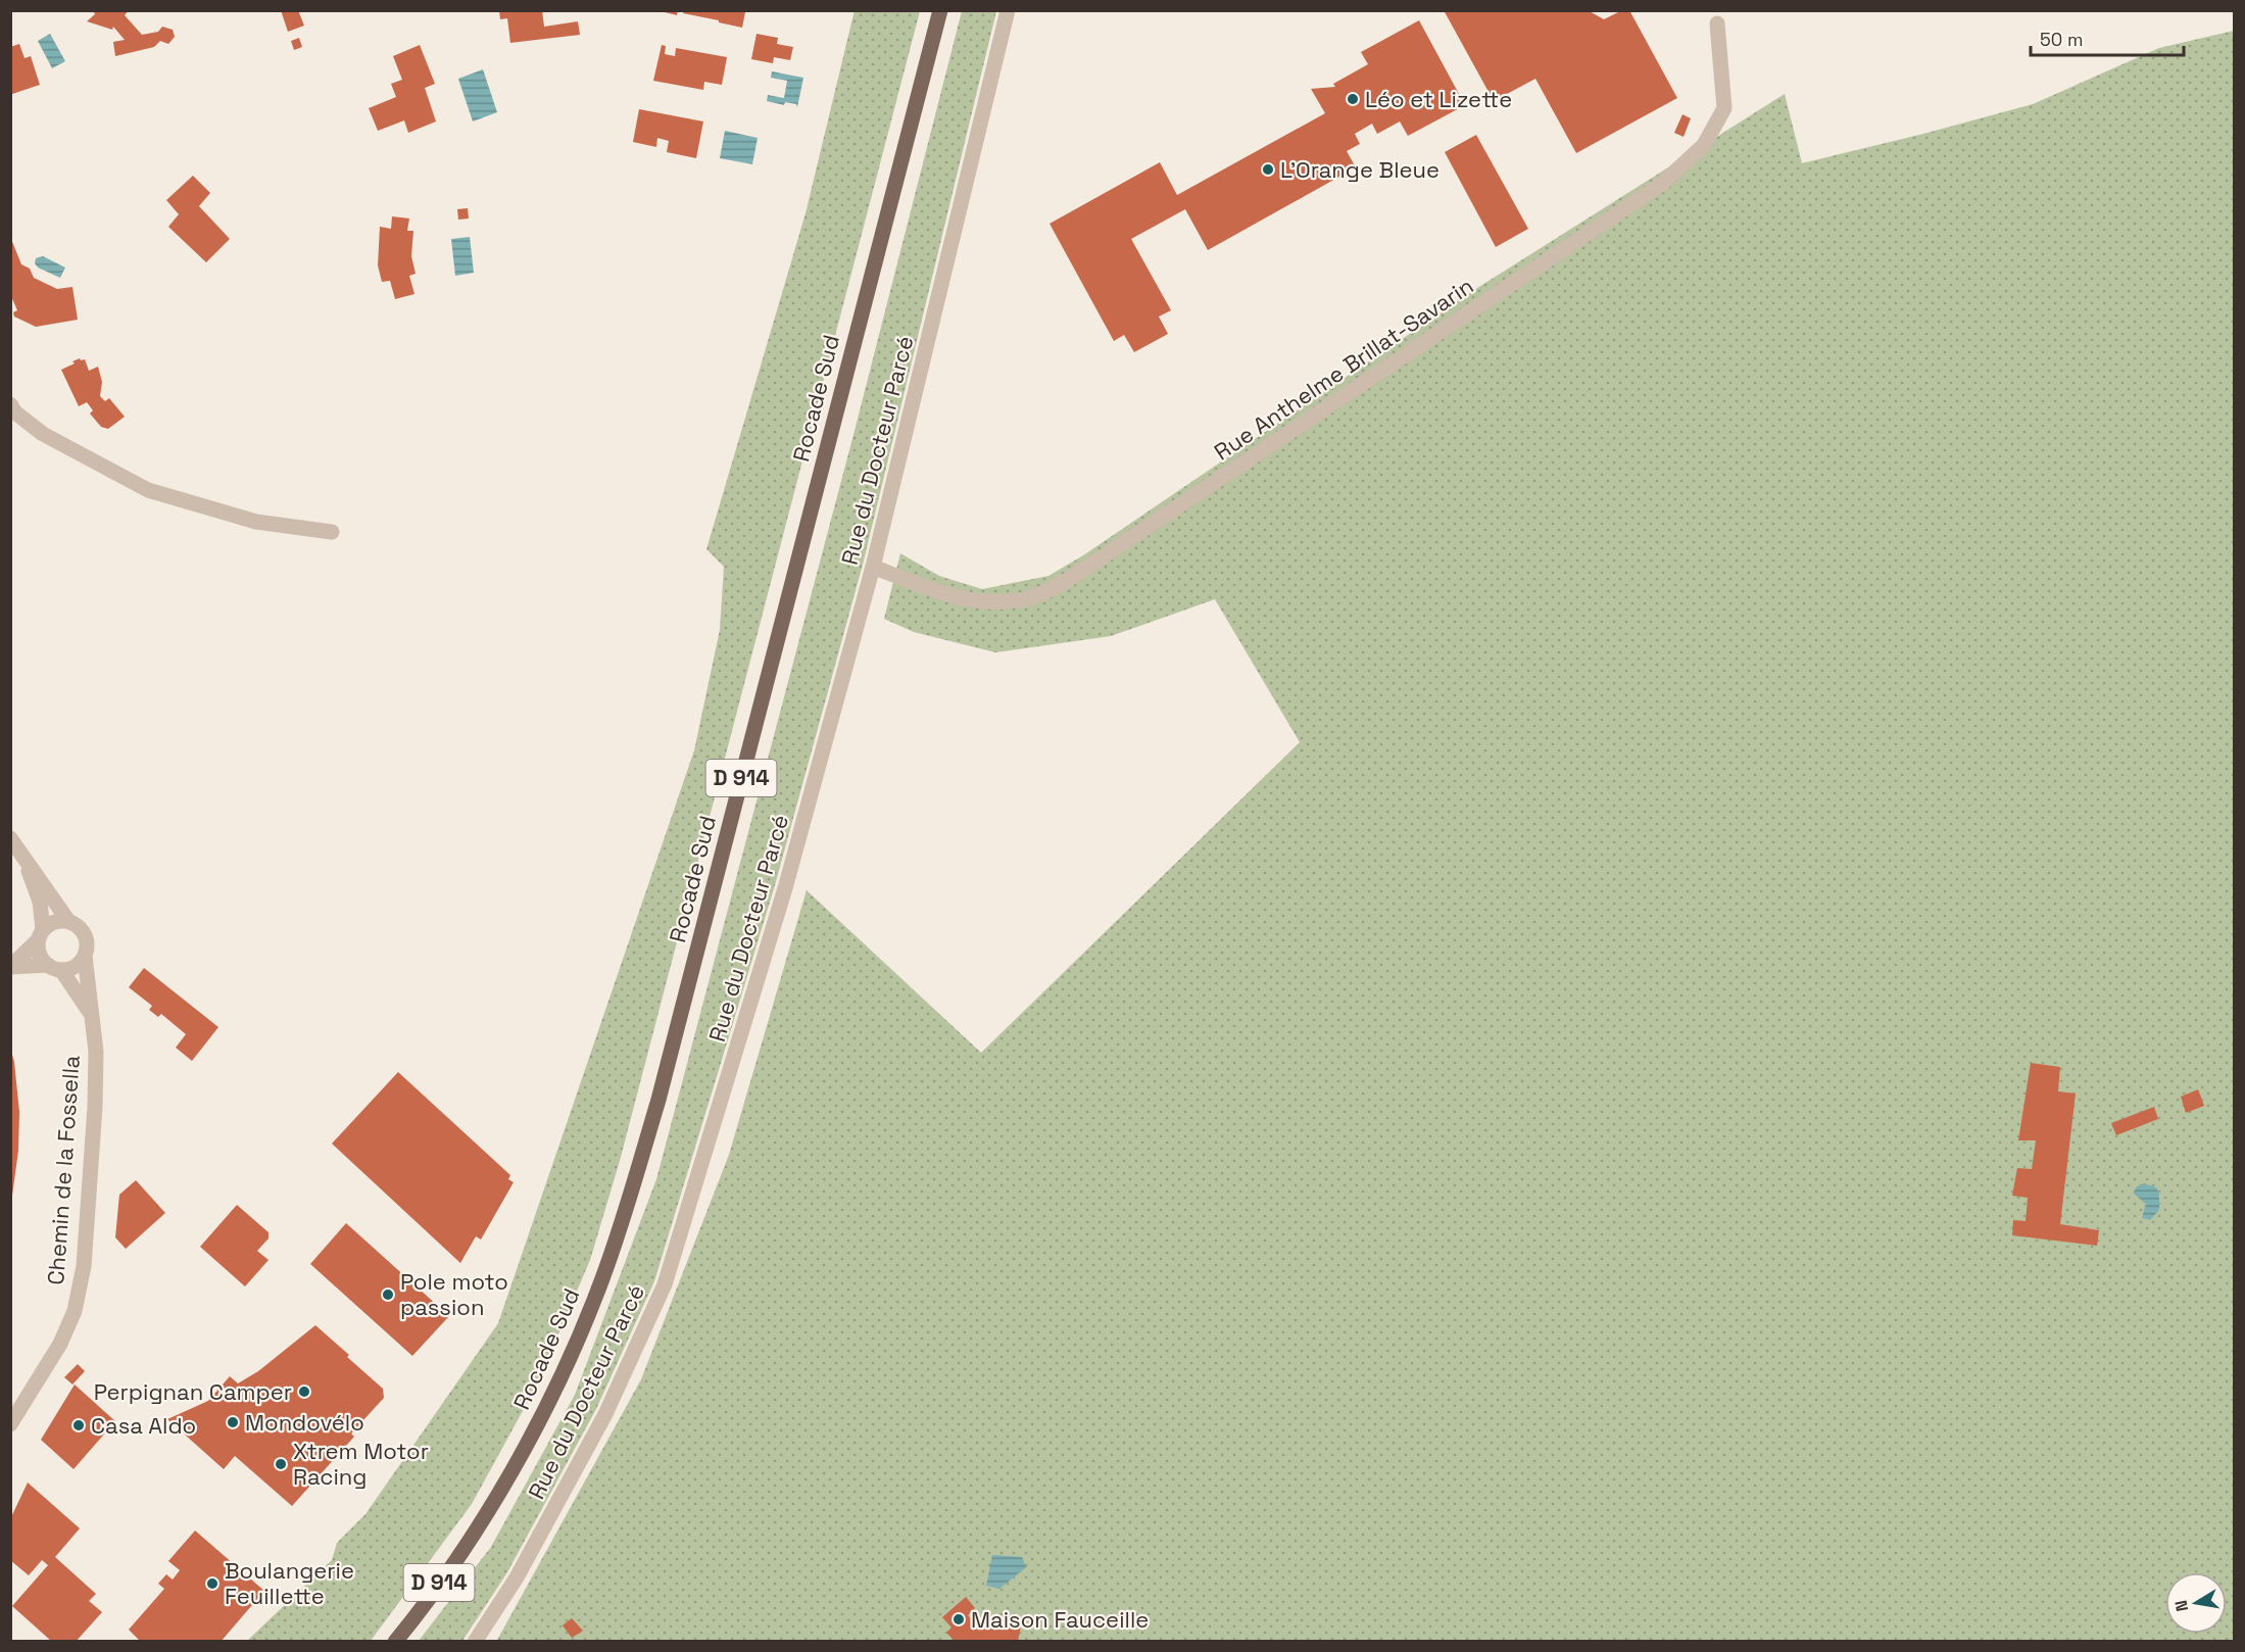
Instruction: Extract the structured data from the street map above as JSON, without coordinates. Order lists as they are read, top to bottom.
{
  "streets": {
    "main road": ["Rocade Sud", "D 914"],
    "street": ["Rue Anthelme Brillat-Savarin", "Rue du Docteur Parcé", "Chemin de la Fossella"]
  },
  "crossings": [
    ["Rue Anthelme Brillat-Savarin", "Rue du Docteur Parcé"]
  ],
  "places": [
    "Léo et Lizette",
    "L'Orange Bleue",
    "Pole moto passion",
    "Perpignan Camper",
    "Mondovélo",
    "Casa Aldo",
    "Xtrem Motor Racing",
    "Boulangerie Feuillette",
    "Maison Fauceille"
  ],
  "scale_bar": "50 m",
  "north": "left"
}
